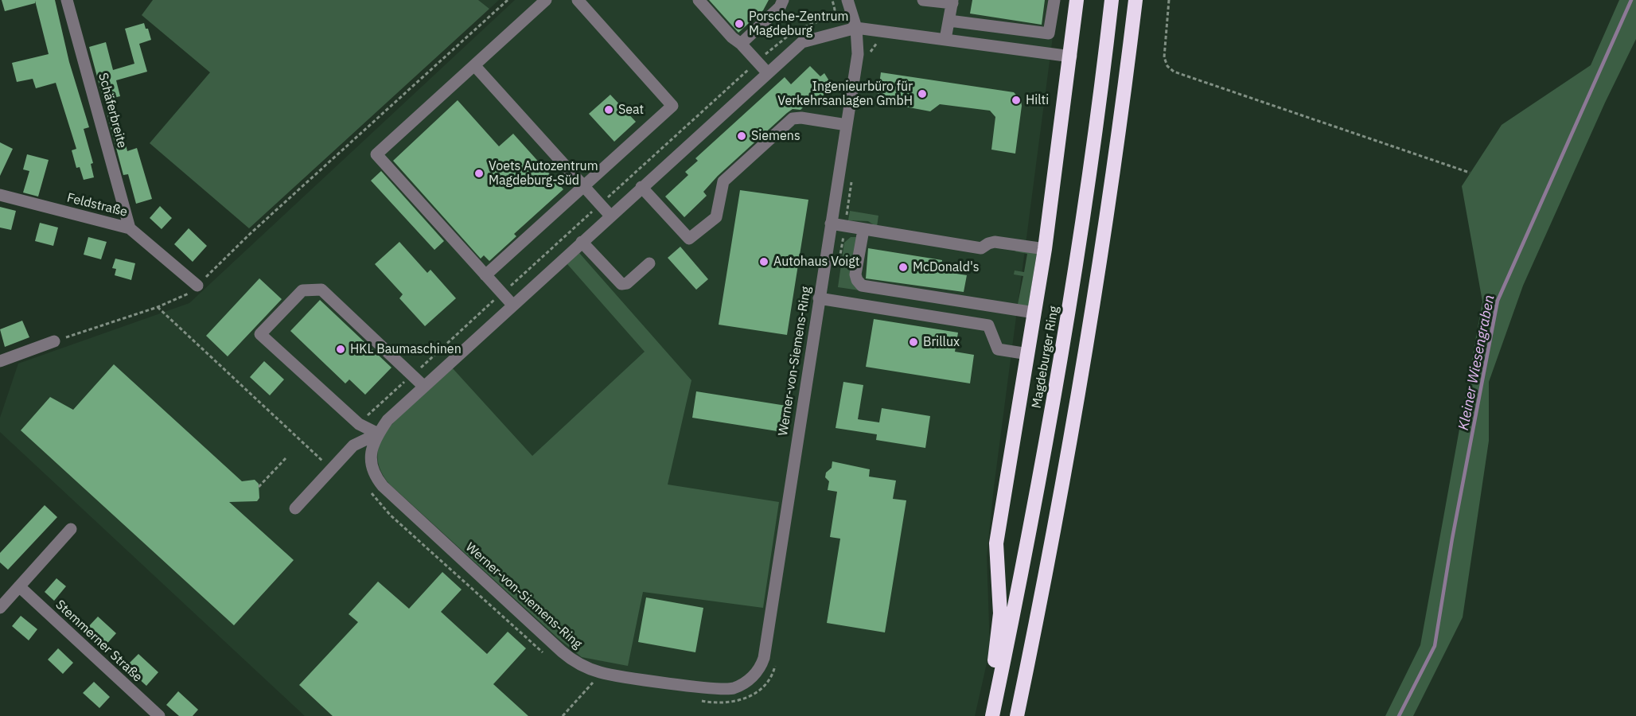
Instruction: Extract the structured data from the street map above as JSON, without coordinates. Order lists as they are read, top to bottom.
{
  "streets": {
    "highway": ["Magdeburger Ring"],
    "street": [
      "Schäferbreite",
      "Feldstraße",
      "Werner-von-Siemens-Ring",
      "Stemmerner Straße"
    ]
  },
  "crossings": [
    ["Schäferbreite", "Feldstraße"]
  ],
  "water": ["Kleiner Wiesengraben"],
  "places": [
    "Porsche-Zentrum Magdeburg",
    "Ingenieurbüro für Verkehrsanlagen GmbH",
    "Hilti",
    "Seat",
    "Siemens",
    "Voets Autozentrum Magdeburg-Süd",
    "Autohaus Voigt",
    "McDonald's",
    "Brillux",
    "HKL Baumaschinen"
  ]
}
